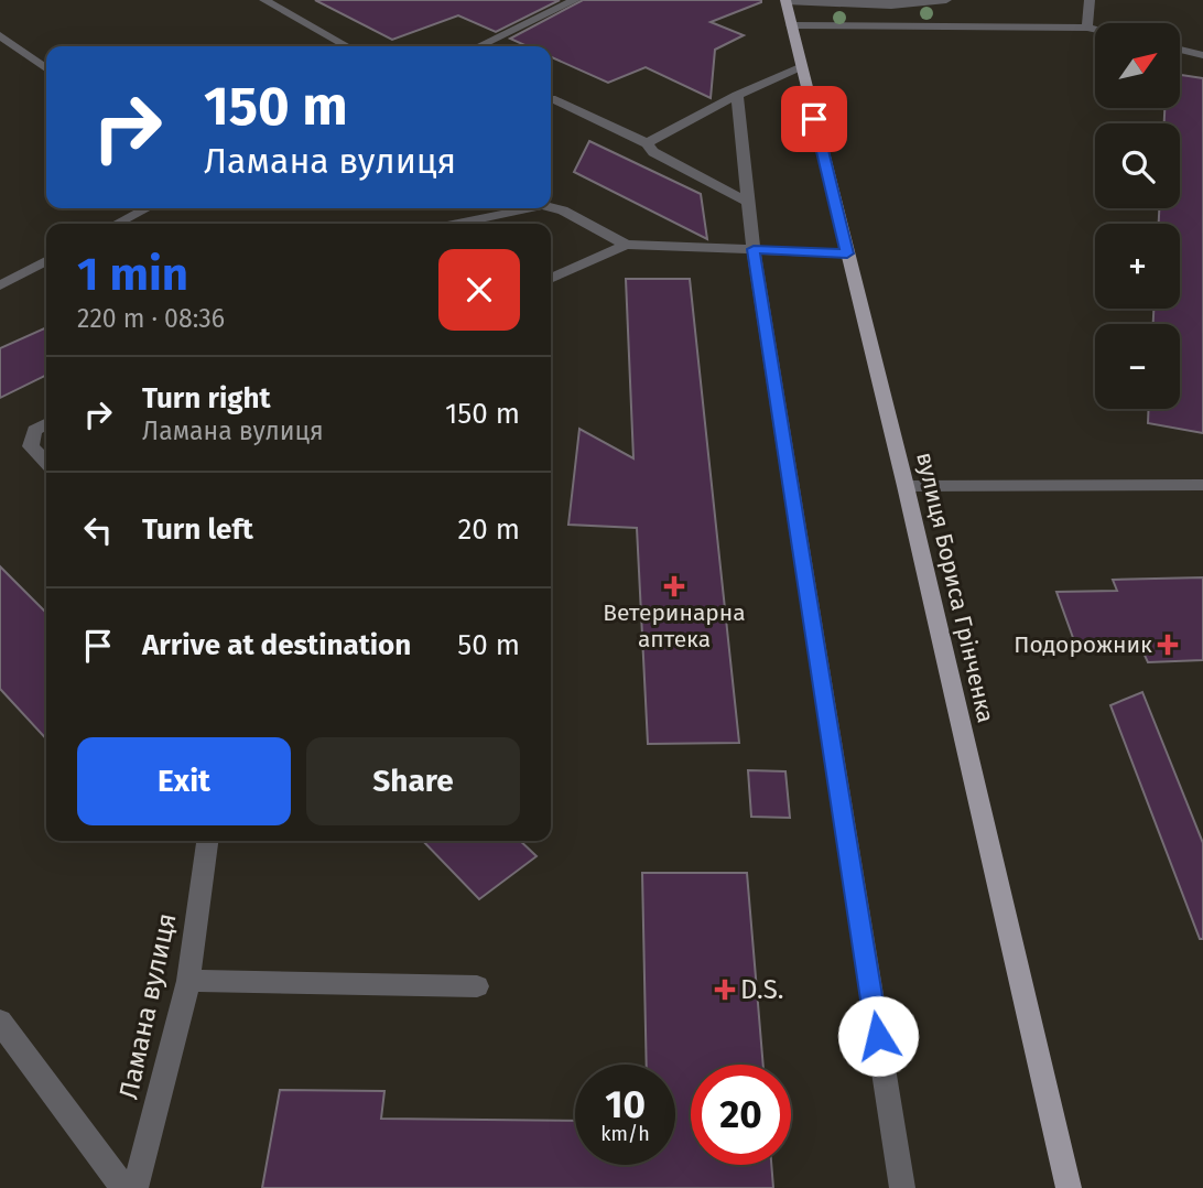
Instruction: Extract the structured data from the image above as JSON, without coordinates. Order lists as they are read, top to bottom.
{
  "streets": {
    "main road": ["вулиця Бориса Грінченка"],
    "street": ["Ламана вулиця"]
  },
  "places": {
    "health": ["Ветеринарна аптека", "Подорожник", "D.S."]
  },
  "north": "top right",
  "page": {
    "map_buttons": ["+", "−"],
    "turn": ["150 m", "Ламана вулиця"],
    "heading": ["1 min", "220 m · 08:36"],
    "list": [
      {
        "name": "Turn right",
        "note": "Ламана вулиця",
        "value": "150 m"
      },
      {
        "name": "Turn left",
        "value": "20 m"
      },
      {
        "name": "Arrive at destination",
        "value": "50 m"
      }
    ],
    "buttons": ["Exit", "Share"],
    "speed": "10 km/h",
    "limit": "20"
  }
}
